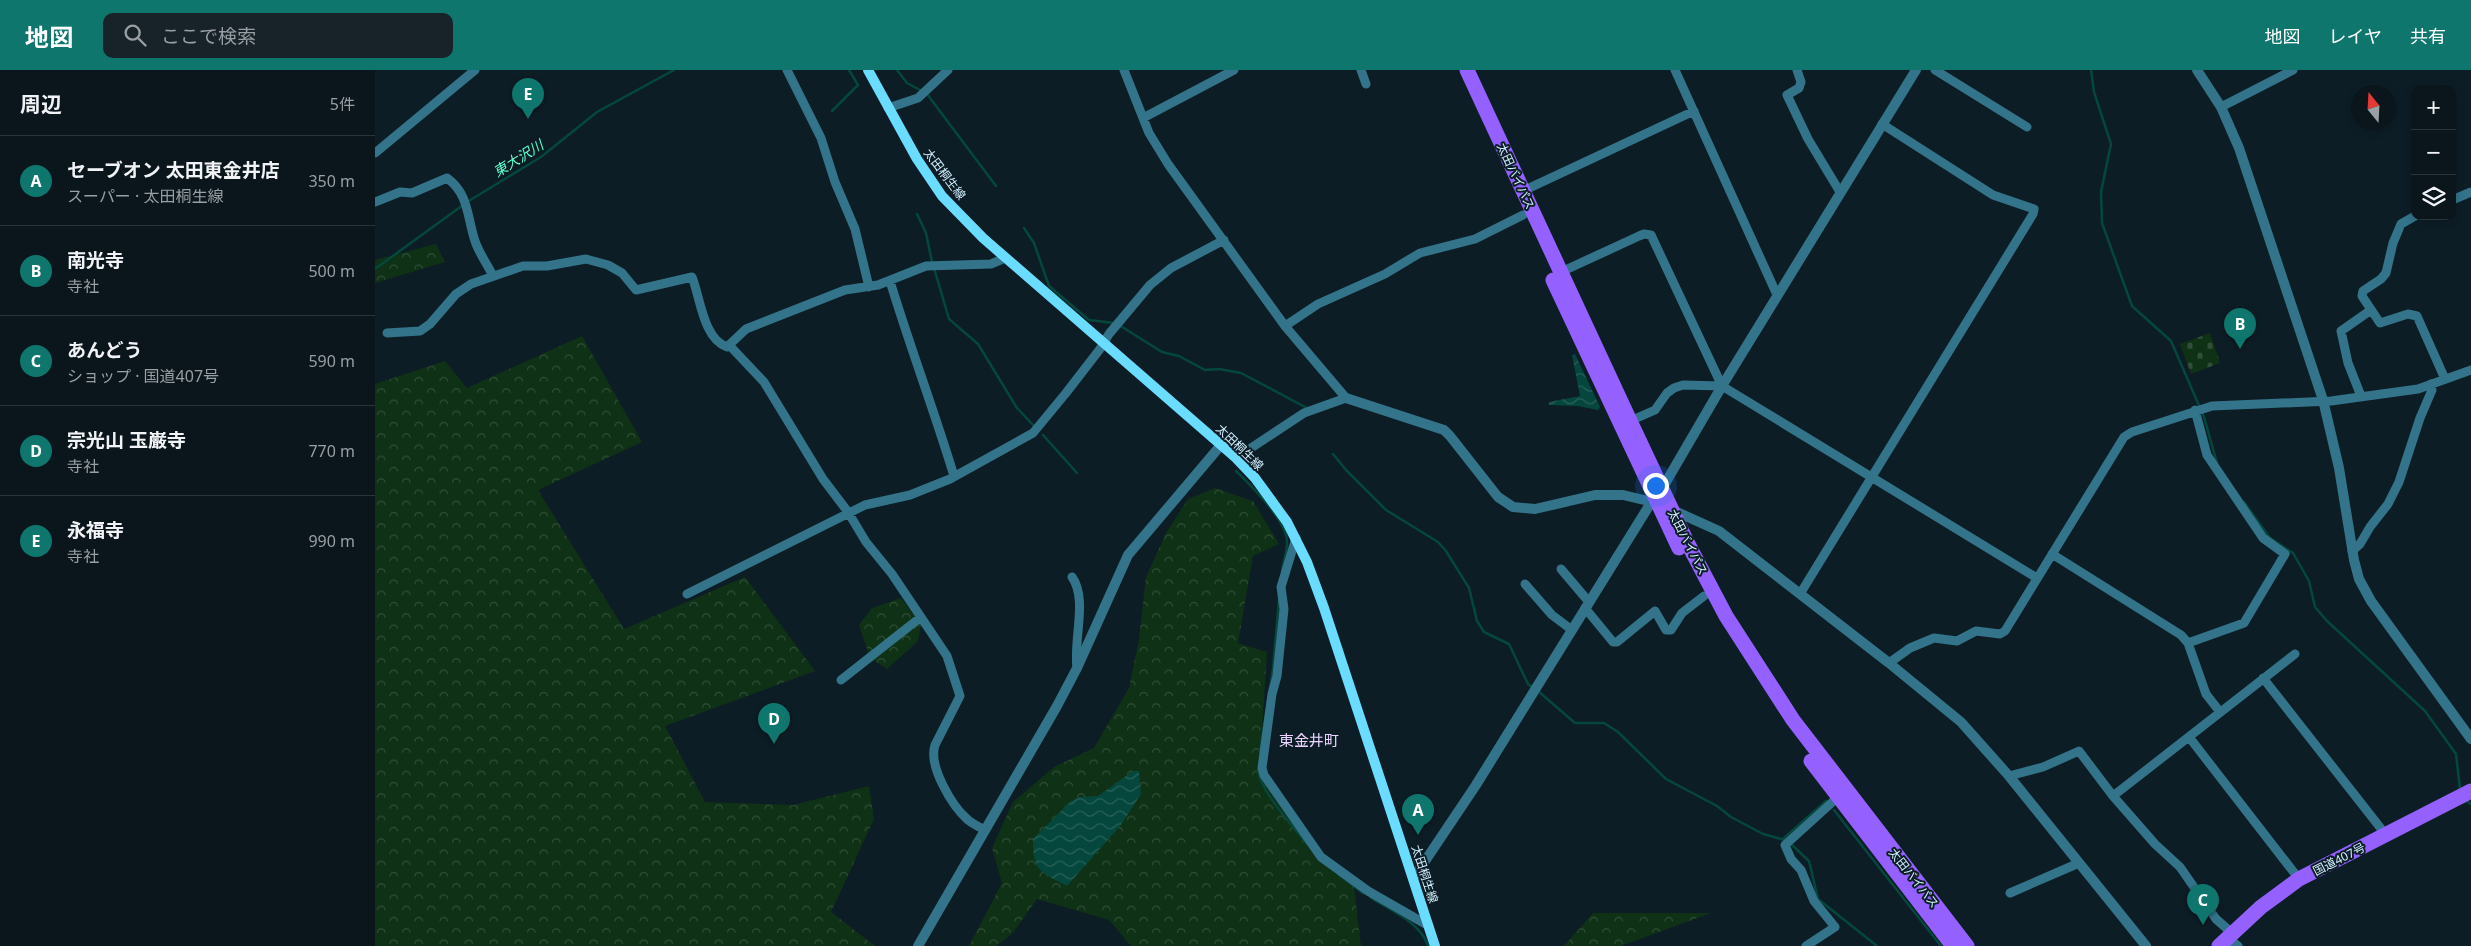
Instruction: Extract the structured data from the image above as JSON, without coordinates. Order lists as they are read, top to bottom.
{
  "streets": {
    "highway": ["太田バイパス", "国道407号"],
    "main road": ["太田桐生線"]
  },
  "districts": ["東金井町"],
  "water": ["東大沢川"],
  "north": "top",
  "page": {
    "header": "地図",
    "search": "ここで検索",
    "nav": ["地図", "レイヤ", "共有"],
    "heading": ["周辺", "5件"],
    "pins": [
      "E",
      "B",
      "D",
      "A",
      "C"
    ],
    "map_buttons": ["+", "−"],
    "list": [
      {
        "mark": "A",
        "name": "セーブオン 太田東金井店",
        "note": "スーパー · 太田桐生線",
        "value": "350 m"
      },
      {
        "mark": "B",
        "name": "南光寺",
        "note": "寺社",
        "value": "500 m"
      },
      {
        "mark": "C",
        "name": "あんどう",
        "note": "ショップ · 国道407号",
        "value": "590 m"
      },
      {
        "mark": "D",
        "name": "宗光山 玉巌寺",
        "note": "寺社",
        "value": "770 m"
      },
      {
        "mark": "E",
        "name": "永福寺",
        "note": "寺社",
        "value": "990 m"
      }
    ]
  }
}
